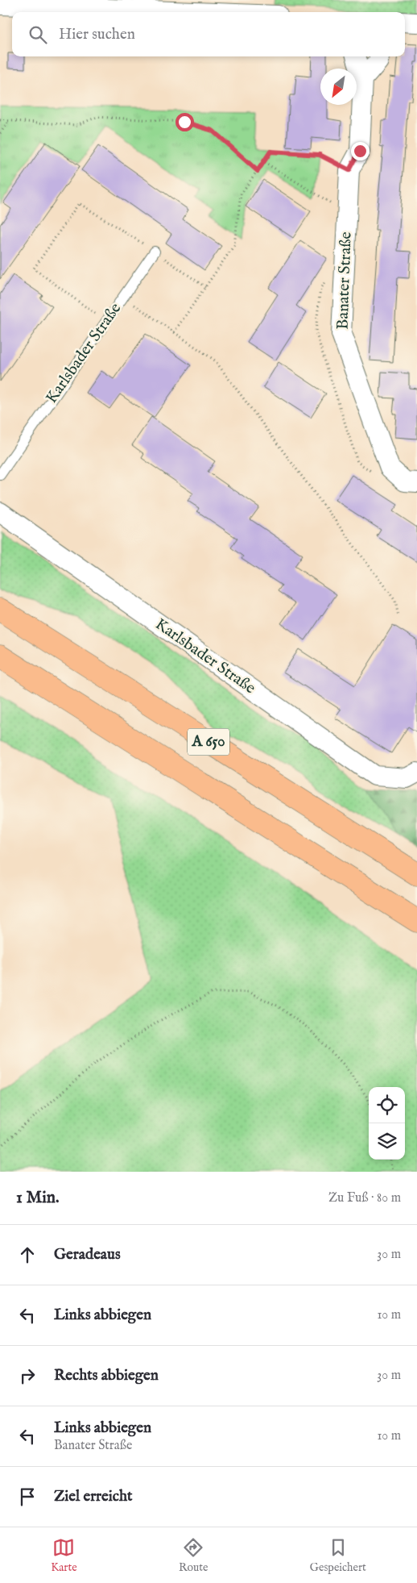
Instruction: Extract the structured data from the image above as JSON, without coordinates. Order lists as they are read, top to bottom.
{
  "streets": {
    "highway": ["A 650"],
    "street": ["Banater Straße", "Karlsbader Straße"]
  },
  "north": "bottom left",
  "page": {
    "search": "Hier suchen",
    "heading": ["1 Min.", "Zu Fuß · 80 m"],
    "list": [
      ["Geradeaus", "30 m"],
      ["Links abbiegen", "10 m"],
      ["Rechts abbiegen", "30 m"],
      ["Links abbiegen", "Banater Straße", "10 m"],
      "Ziel erreicht"
    ],
    "nav": ["Karte", "Route", "Gespeichert"]
  }
}
